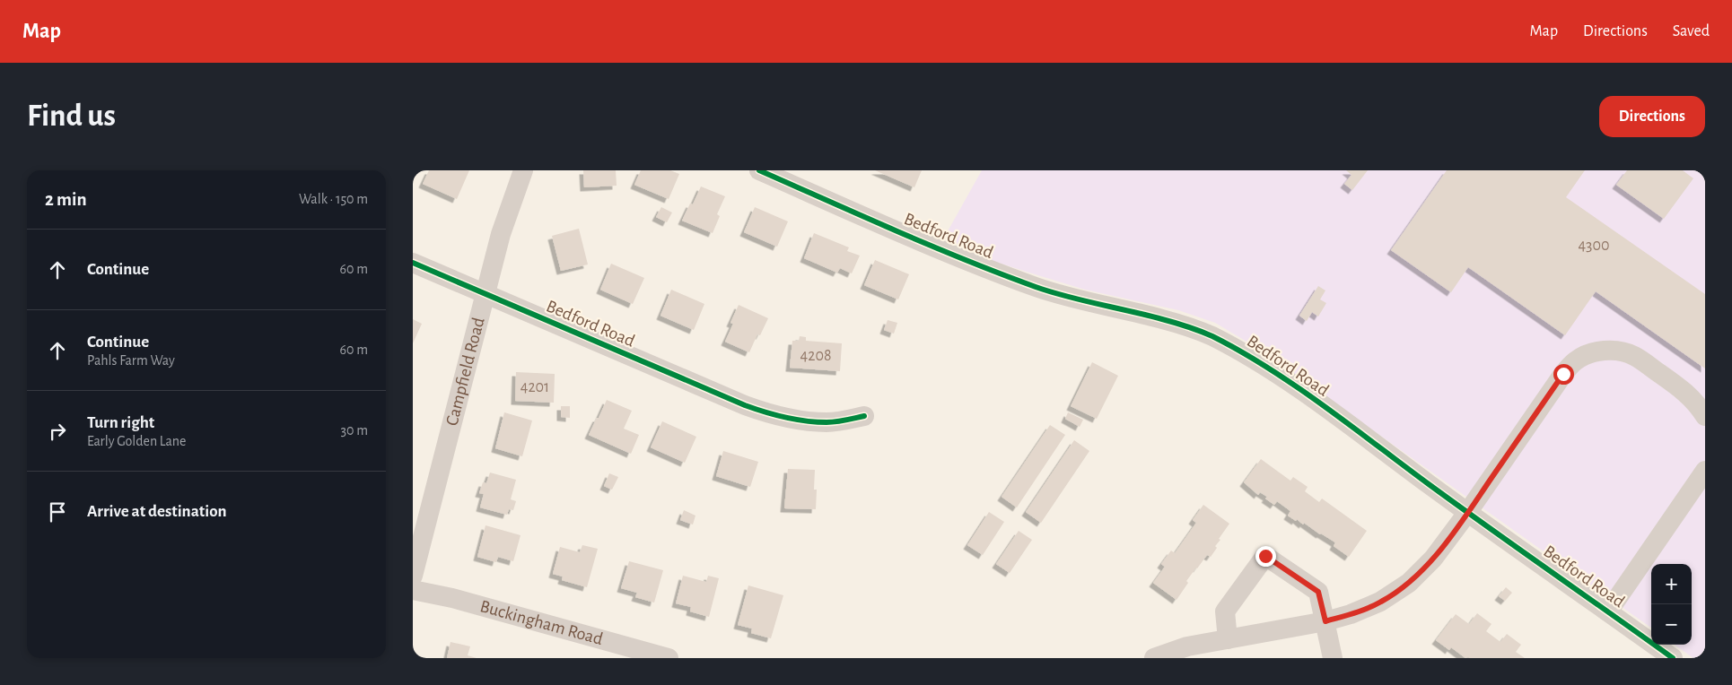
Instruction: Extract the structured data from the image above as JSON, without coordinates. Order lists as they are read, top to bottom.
{
  "streets": {
    "street": ["Bedford Road", "Campfield Road", "Buckingham Road"]
  },
  "crossings": [
    ["Bedford Road", "Campfield Road"]
  ],
  "house_numbers": ["4300", "4208", "4201"],
  "page": {
    "header": "Map",
    "nav": ["Map", "Directions", "Saved"],
    "buttons": "Directions",
    "title": "Find us",
    "heading": ["2 min", "Walk · 150 m"],
    "list": [
      ["Continue", "60 m"],
      ["Continue", "Pahls Farm Way", "60 m"],
      ["Turn right", "Early Golden Lane", "30 m"],
      "Arrive at destination"
    ],
    "map_buttons": ["+", "−"]
  }
}
